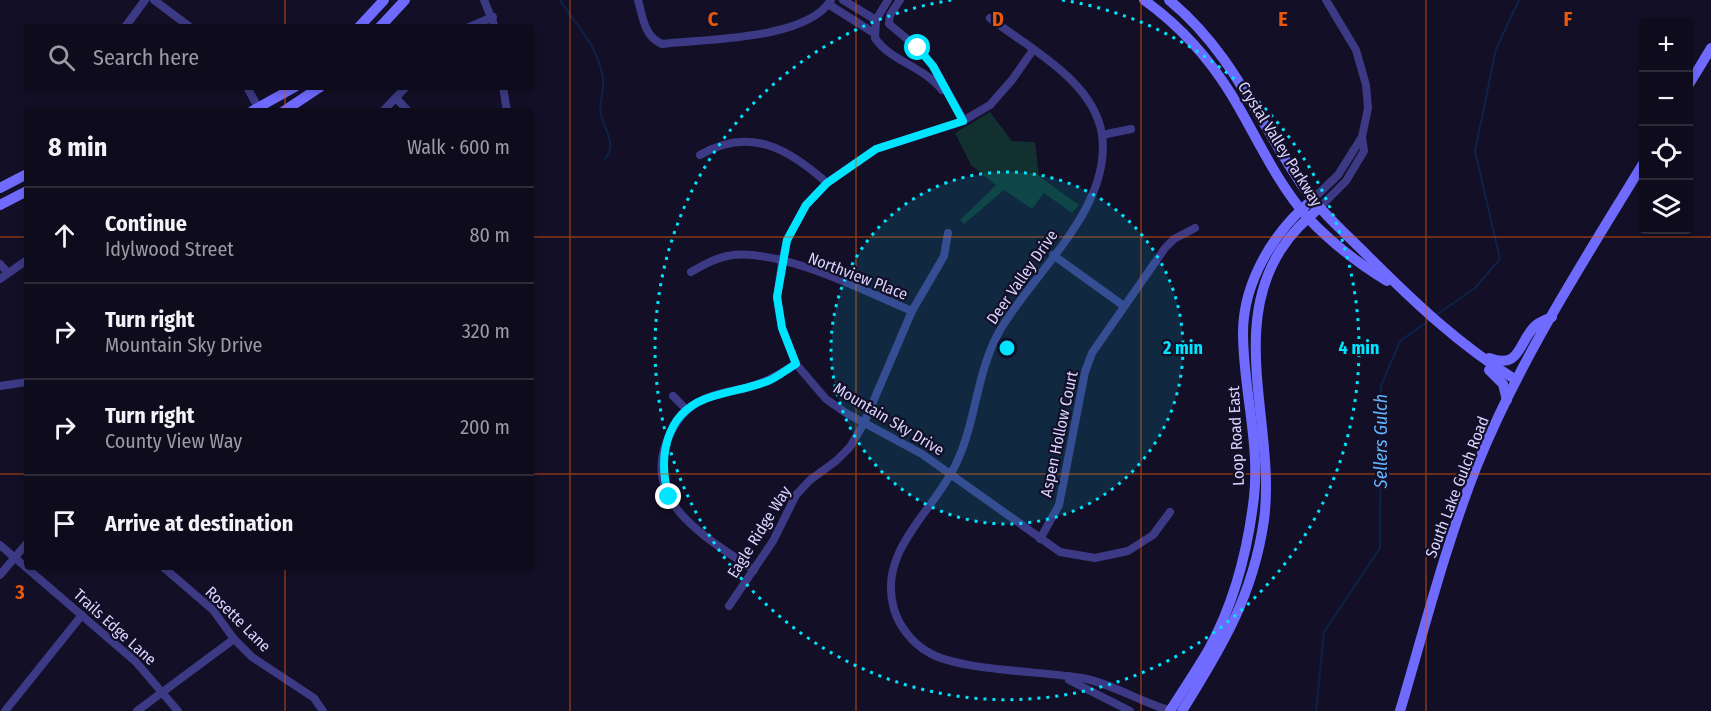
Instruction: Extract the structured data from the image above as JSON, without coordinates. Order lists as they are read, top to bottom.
{
  "streets": {
    "main road": ["Crystal Valley Parkway", "Loop Road East", "South Lake Gulch Road"],
    "street": [
      "Northview Place",
      "Deer Valley Drive",
      "Mountain Sky Drive",
      "Aspen Hollow Court",
      "Eagle Ridge Way",
      "Rosette Lane",
      "Trails Edge Lane"
    ]
  },
  "crossings": [
    ["Crystal Valley Parkway", "Loop Road East"],
    ["Crystal Valley Parkway", "South Lake Gulch Road"],
    ["Northview Place", "Mountain Sky Drive"],
    ["Northview Place", "Eagle Ridge Way"],
    ["Deer Valley Drive", "Mountain Sky Drive"],
    ["Mountain Sky Drive", "Aspen Hollow Court"],
    ["Mountain Sky Drive", "Eagle Ridge Way"]
  ],
  "water": ["Sellers Gulch"],
  "page": {
    "map_buttons": ["+", "−"],
    "search": "Search here",
    "heading": ["8 min", "Walk · 600 m"],
    "list": [
      ["Continue", "Idylwood Street", "80 m"],
      ["Turn right", "Mountain Sky Drive", "320 m"],
      ["Turn right", "County View Way", "200 m"],
      "Arrive at destination"
    ]
  },
  "grid": {
    "columns": [
      "C",
      "D",
      "E",
      "F"
    ],
    "rows": ["3"]
  },
  "rings": ["2 min", "4 min"]
}
